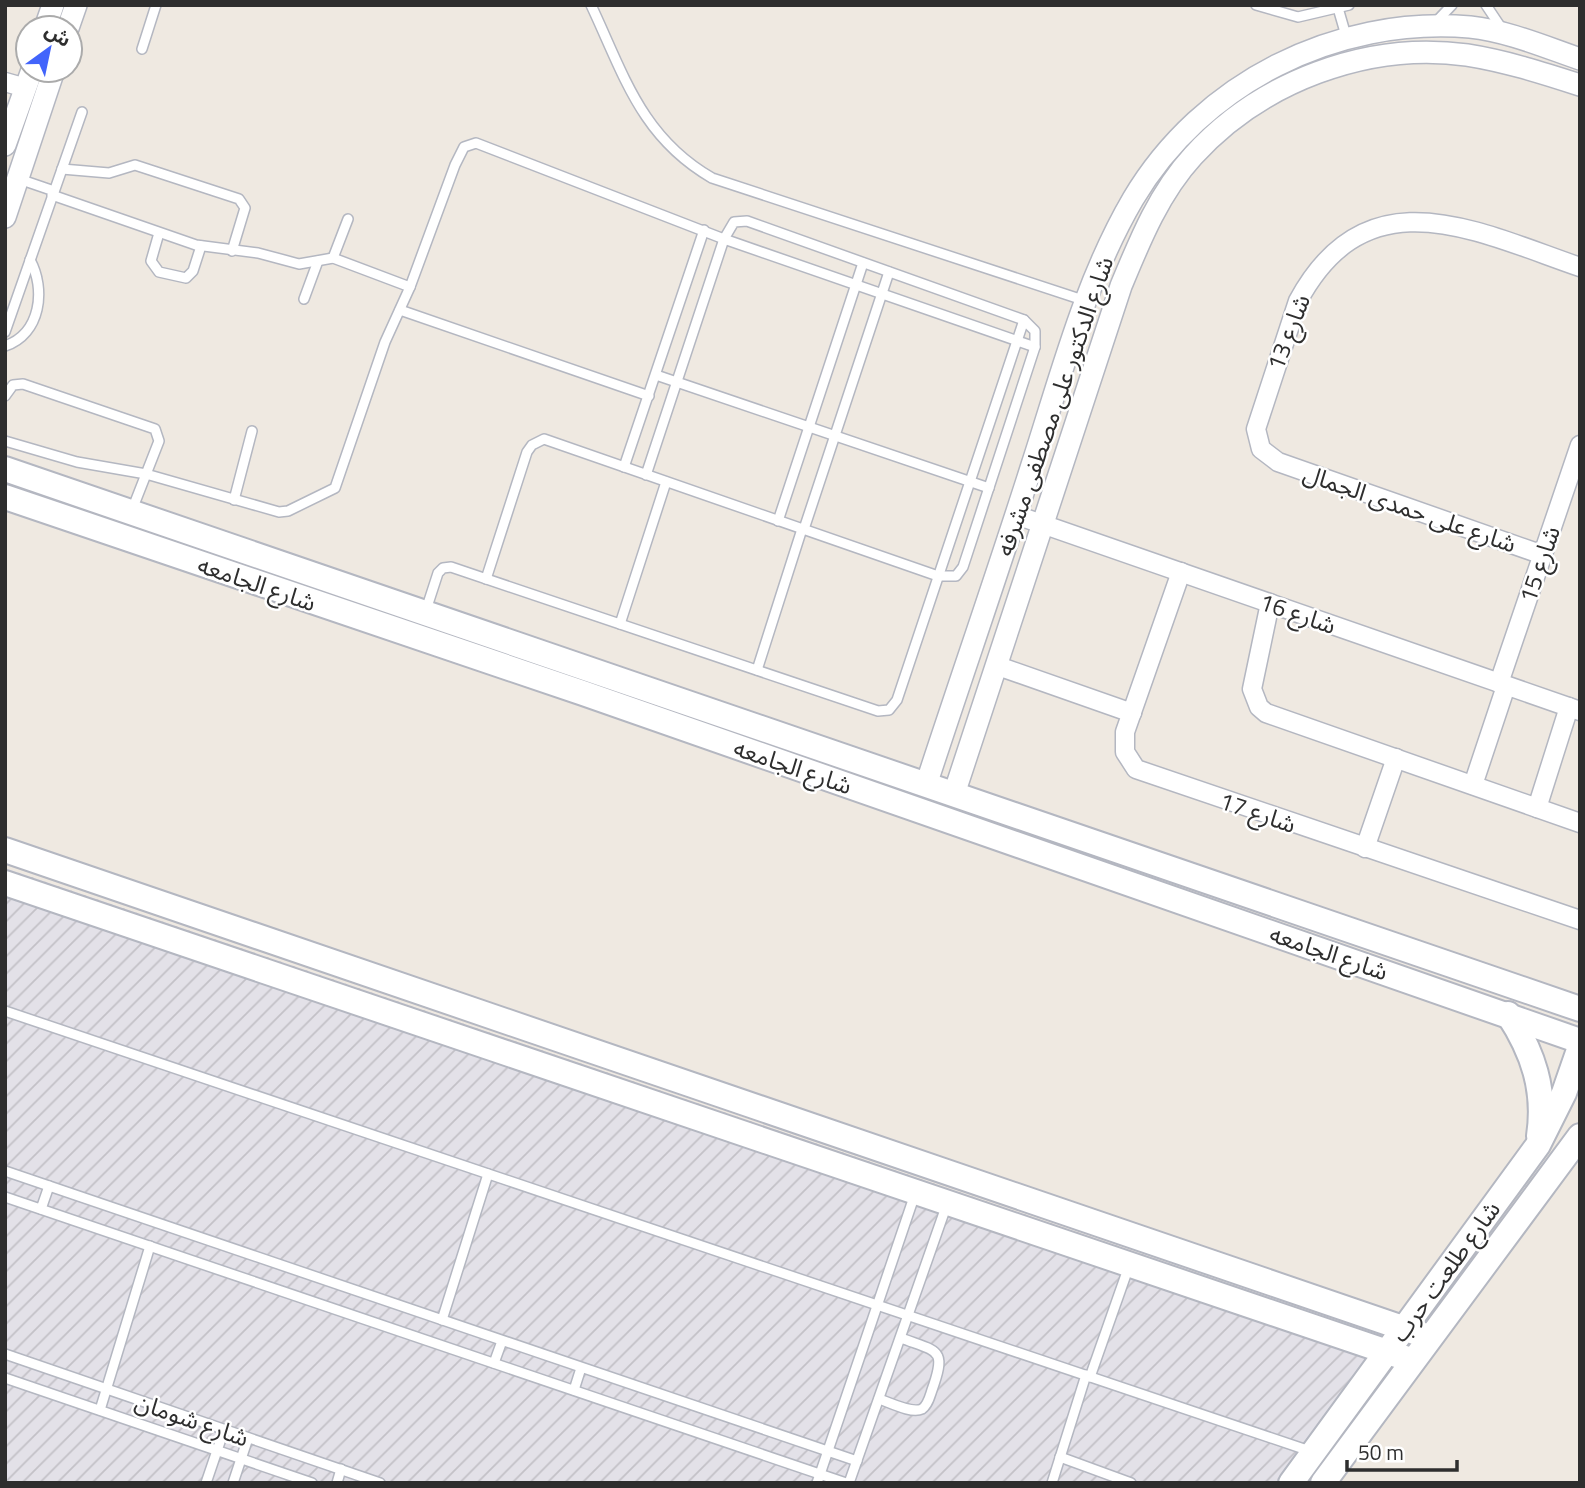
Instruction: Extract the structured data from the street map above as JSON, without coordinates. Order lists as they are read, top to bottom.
{
  "streets": {
    "main road": ["شارع الجامعه", "شارع طلعت حرب"],
    "street": [
      "شارع 13",
      "شارع الدكتور على مصطفى مشرفه",
      "شارع على حمدى الجمال",
      "شارع 15",
      "شارع 16",
      "شارع 17"
    ],
    "lane": ["شارع شومان"]
  },
  "crossings": [
    ["شارع 13", "شارع على حمدى الجمال"],
    ["شارع الدكتور على مصطفى مشرفه", "شارع الجامعه"],
    ["شارع الدكتور على مصطفى مشرفه", "شارع 16"],
    ["شارع على حمدى الجمال", "شارع 15"],
    ["شارع 15", "شارع 16"],
    ["شارع 16", "شارع 17"]
  ],
  "scale_bar": "50 m",
  "north": "top right"
}
